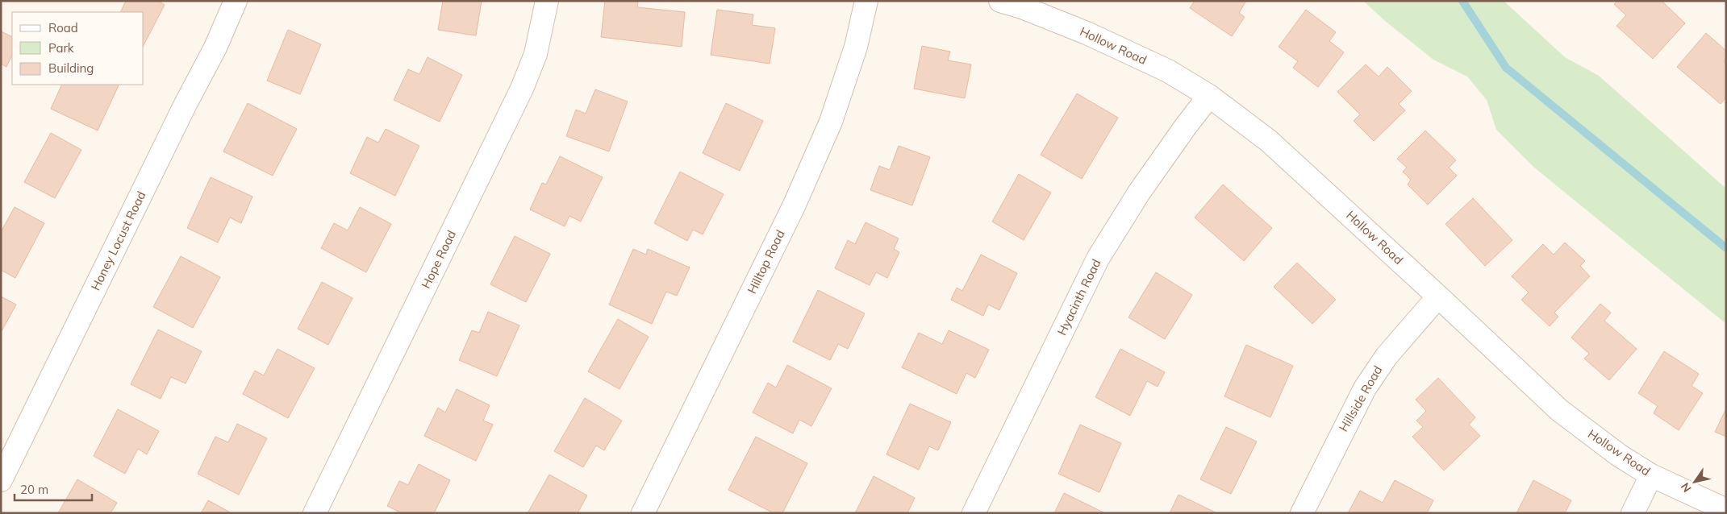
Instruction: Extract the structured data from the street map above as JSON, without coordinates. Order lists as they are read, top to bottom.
{
  "streets": {
    "street": [
      "Hollow Road",
      "Honey Locust Road",
      "Hope Road",
      "Hilltop Road",
      "Hyacinth Road",
      "Hillside Road"
    ]
  },
  "crossings": [
    ["Hollow Road", "Hyacinth Road"],
    ["Hollow Road", "Hillside Road"]
  ],
  "legend": ["Road", "Park", "Building"],
  "scale_bar": "20 m",
  "north": "bottom left"
}
